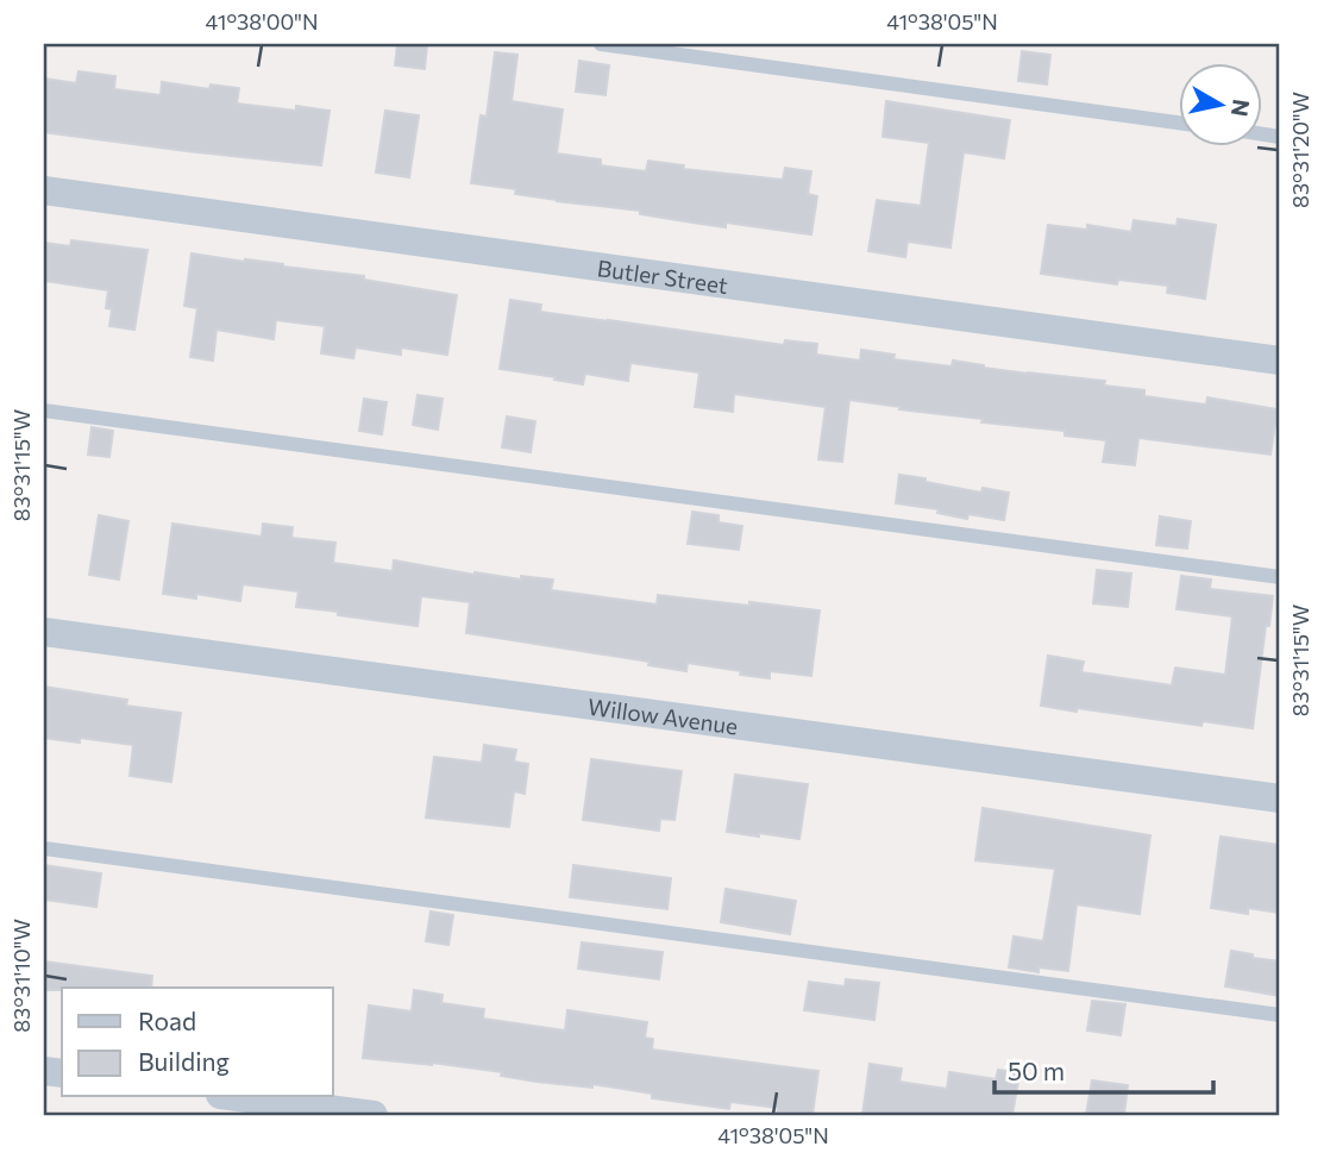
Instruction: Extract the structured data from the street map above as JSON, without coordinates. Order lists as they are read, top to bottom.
{
  "streets": {
    "street": ["Butler Street", "Willow Avenue"]
  },
  "legend": ["Road", "Building"],
  "scale_bar": "50 m",
  "north": "right",
  "coordinates": [
    "41°38'00\"N",
    "41°38'05\"N",
    "83°31'20\"W",
    "83°31'15\"W",
    "83°31'10\"W"
  ]
}
